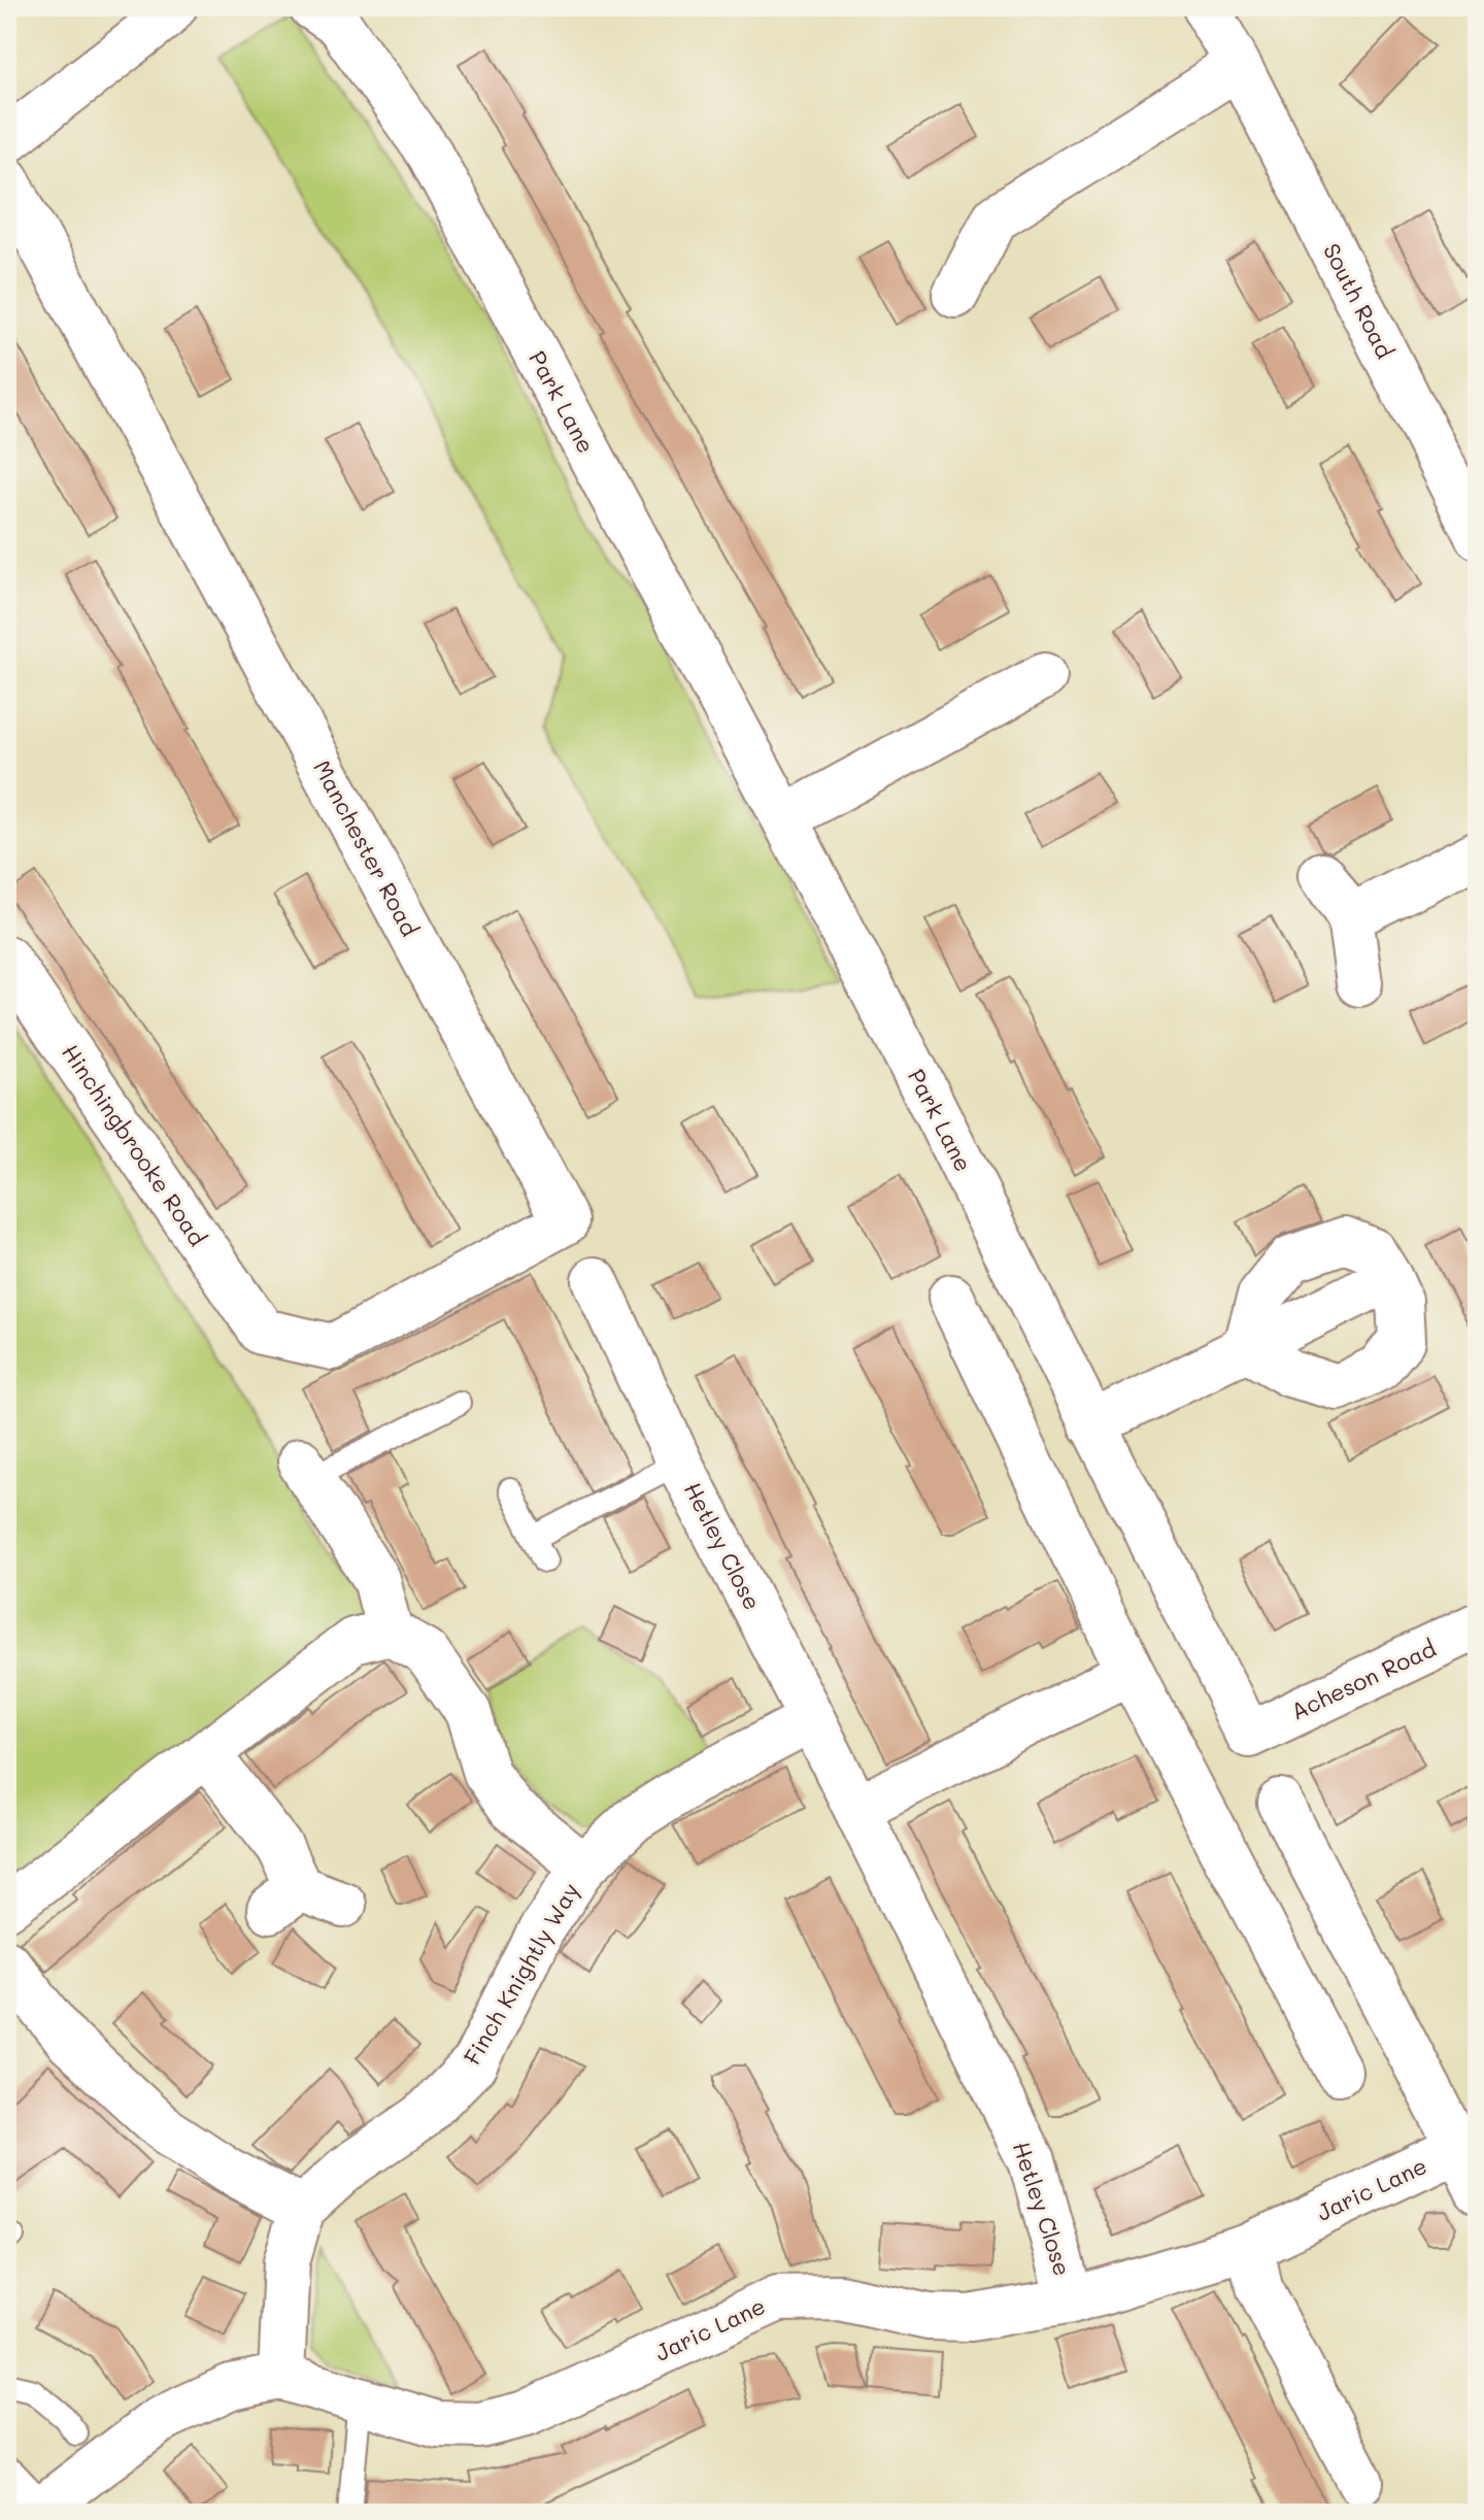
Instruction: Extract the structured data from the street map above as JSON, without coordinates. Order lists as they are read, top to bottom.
{
  "streets": {
    "street": [
      "South Road",
      "Park Lane",
      "Manchester Road",
      "Hinchingbrooke Road",
      "Hetley Close",
      "Acheson Road",
      "Finch Knightly Way",
      "Jaric Lane"
    ]
  },
  "crossings": [
    ["Park Lane", "Acheson Road"],
    ["Manchester Road", "Hinchingbrooke Road"],
    ["Hetley Close", "Finch Knightly Way"],
    ["Hetley Close", "Jaric Lane"]
  ]
}
